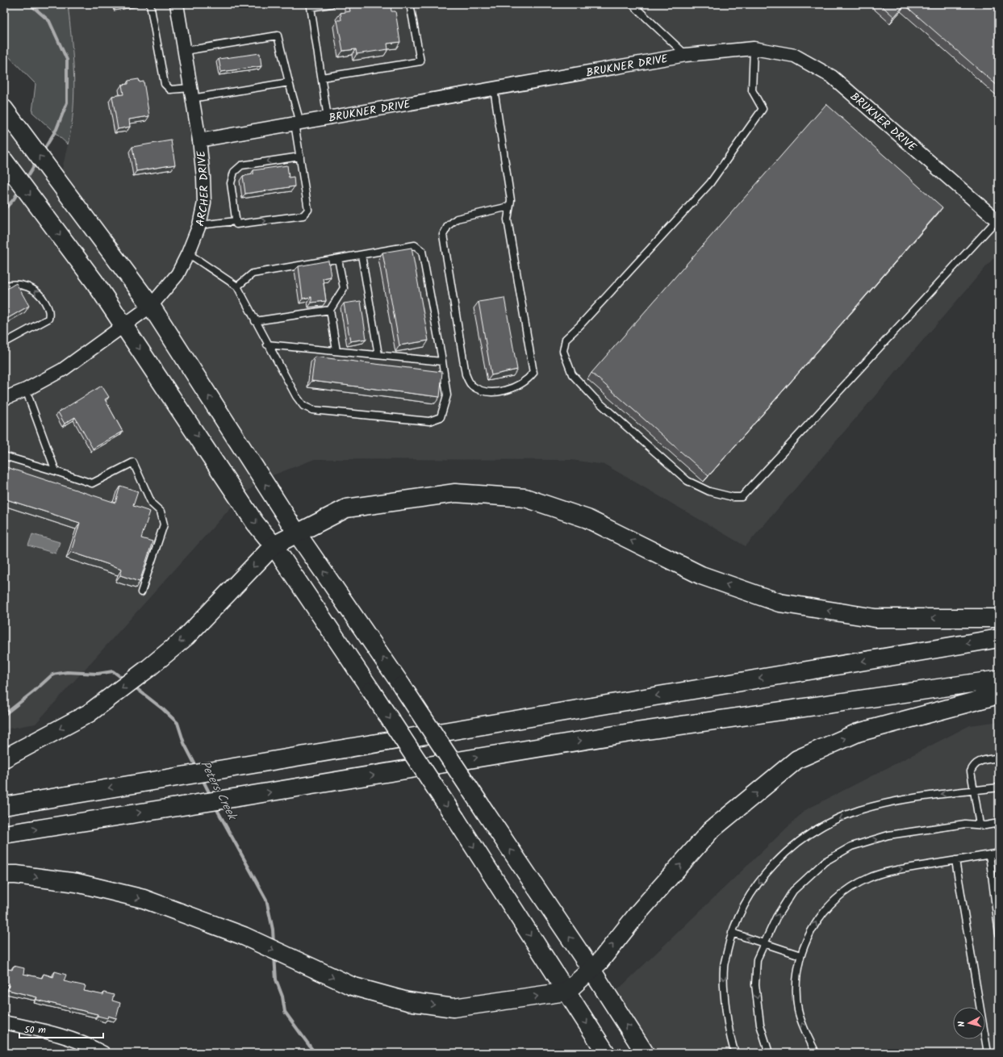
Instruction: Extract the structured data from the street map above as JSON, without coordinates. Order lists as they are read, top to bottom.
{
  "streets": {
    "street": ["BRUKNER DRIVE", "ARCHER DRIVE"]
  },
  "crossings": [
    ["BRUKNER DRIVE", "ARCHER DRIVE"]
  ],
  "water": ["Peters Creek"],
  "scale_bar": "50 m",
  "north": "left"
}
